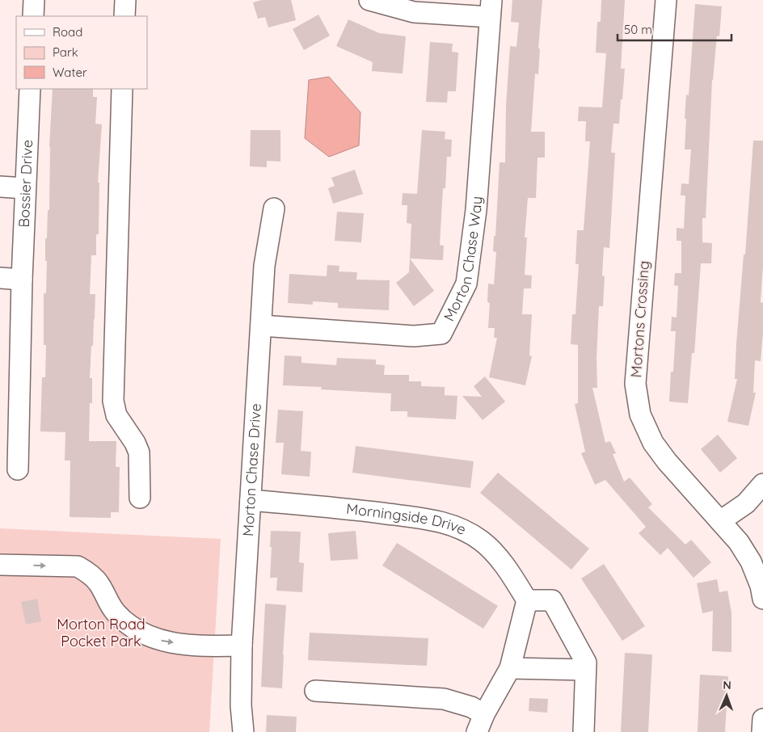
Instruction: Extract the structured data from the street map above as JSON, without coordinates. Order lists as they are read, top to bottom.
{
  "streets": {
    "street": [
      "Bossier Drive",
      "Morton Chase Way",
      "Mortons Crossing",
      "Morton Chase Drive",
      "Morningside Drive"
    ]
  },
  "crossings": [
    ["Morton Chase Way", "Morton Chase Drive"],
    ["Morton Chase Drive", "Morningside Drive"]
  ],
  "parks": ["Morton Road Pocket Park"],
  "legend": ["Road", "Park", "Water"],
  "scale_bar": "50 m",
  "north": "top"
}
